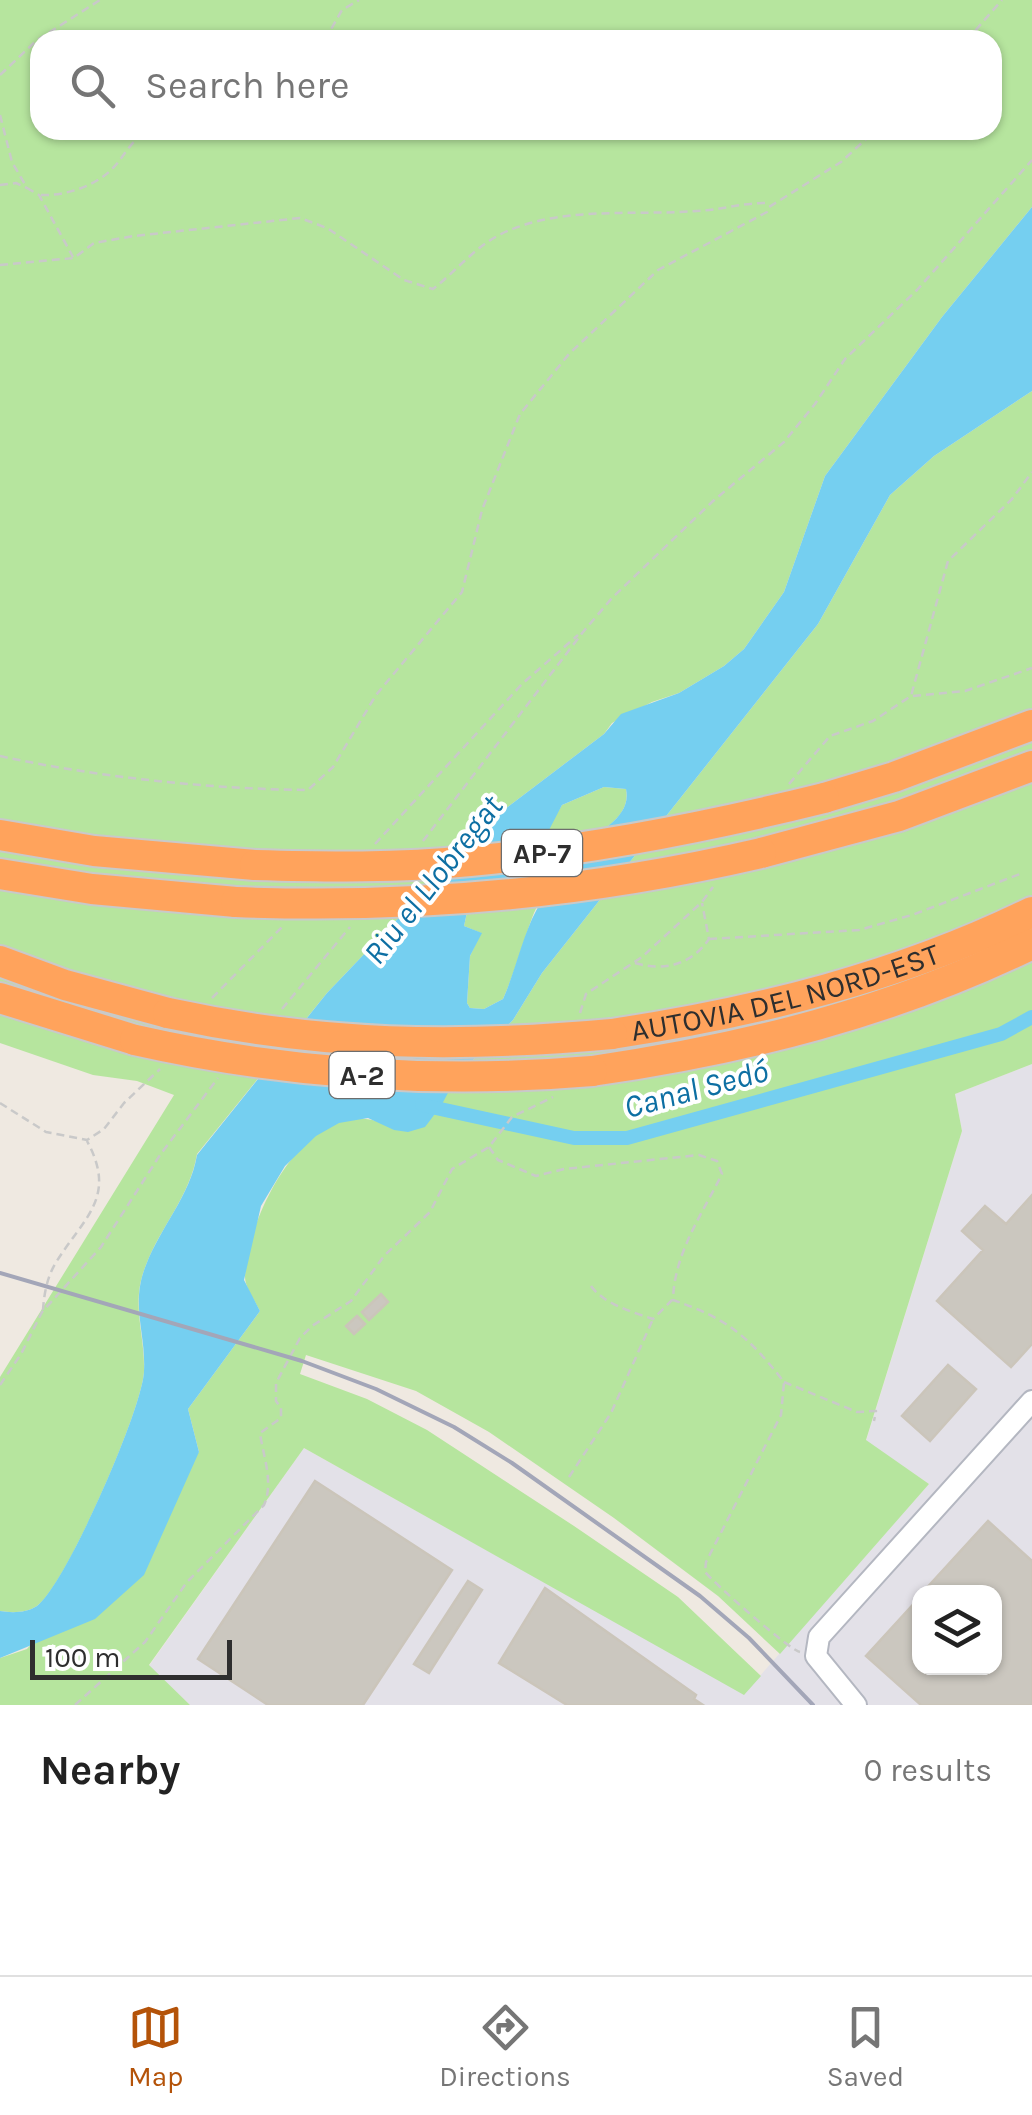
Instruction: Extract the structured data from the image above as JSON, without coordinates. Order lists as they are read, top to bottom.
{
  "streets": {
    "highway": ["AP-7", "AUTOVIA DEL NORD-EST", "A-2"]
  },
  "water": ["Riu el Llobregat", "Canal Sedó"],
  "scale_bar": "100 m",
  "page": {
    "search": "Search here",
    "scale": "100 m",
    "heading": ["Nearby", "0 results"],
    "nav": ["Map", "Directions", "Saved"]
  }
}
